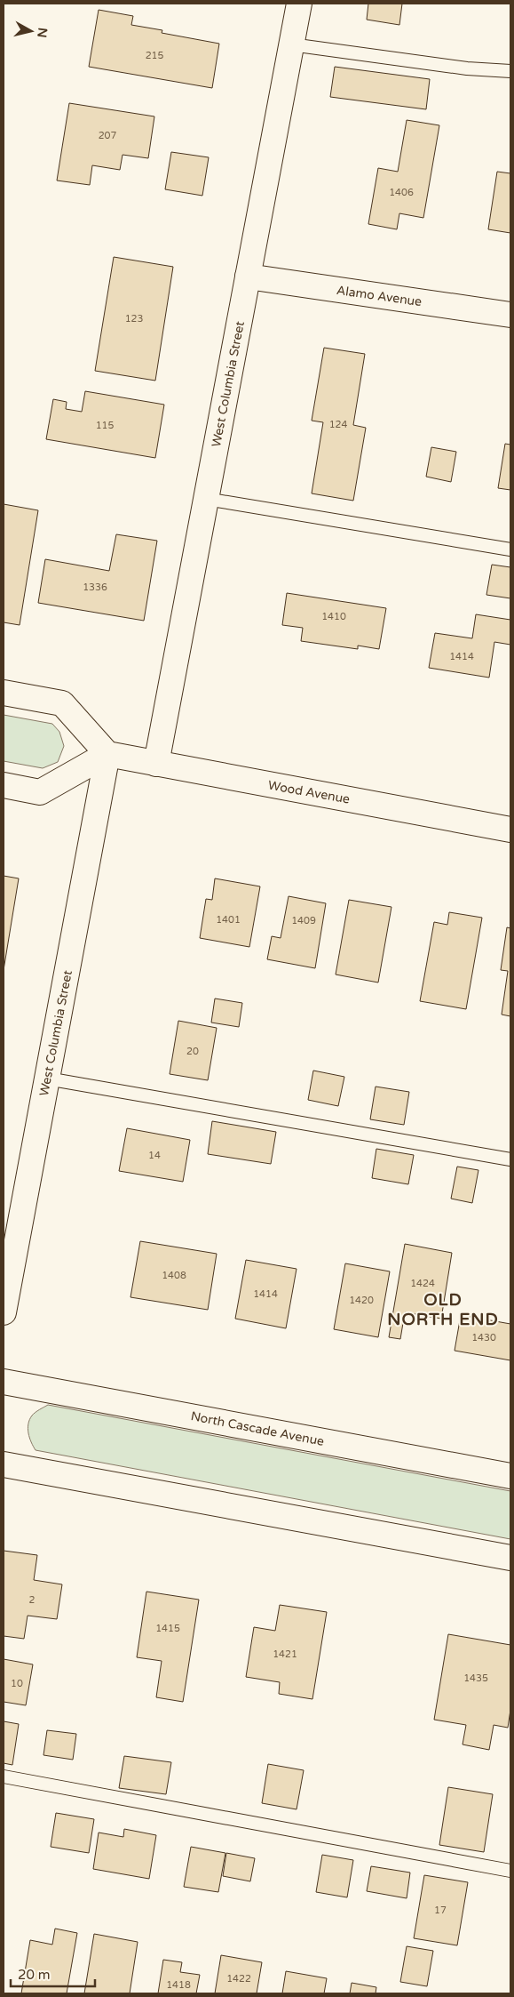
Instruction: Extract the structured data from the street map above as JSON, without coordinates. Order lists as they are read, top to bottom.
{
  "streets": {
    "street": [
      "Alamo Avenue",
      "West Columbia Street",
      "Wood Avenue",
      "North Cascade Avenue"
    ]
  },
  "crossings": [
    ["Alamo Avenue", "West Columbia Street"],
    ["West Columbia Street", "Wood Avenue"]
  ],
  "districts": ["OLD NORTH END"],
  "house_numbers": [
    "215",
    "207",
    "1406",
    "123",
    "124",
    "115",
    "1336",
    "1410",
    "1414",
    "1401",
    "1409",
    "20",
    "14",
    "1408",
    "1424",
    "1414",
    "1420",
    "1430",
    "2",
    "1415",
    "1421",
    "1435",
    "10",
    "17",
    "1422",
    "1418"
  ],
  "scale_bar": "20 m",
  "north": "right"
}
